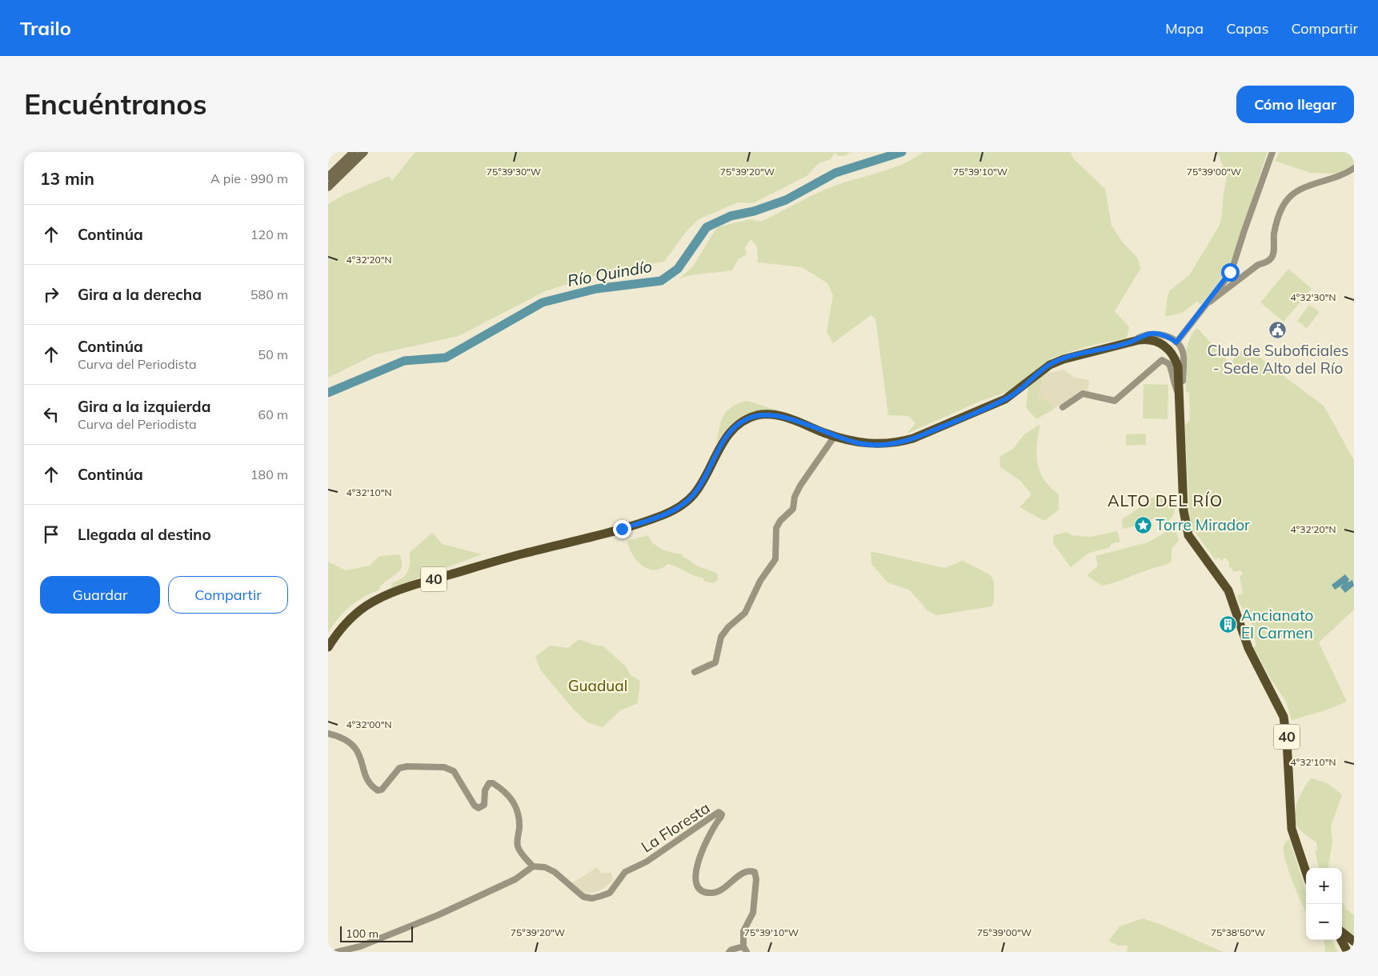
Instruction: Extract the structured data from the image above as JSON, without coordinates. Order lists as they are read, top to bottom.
{
  "streets": {
    "main road": ["40"],
    "street": ["La Floresta"]
  },
  "districts": ["ALTO DEL RÍO"],
  "water": ["Río Quindío"],
  "parks": ["Guadual"],
  "places": {
    "public building": ["Club de Suboficiales - Sede Alto del Río"],
    "place": ["Torre Mirador"],
    "building": ["Ancianato El Carmen"]
  },
  "scale_bar": "100 m",
  "page": {
    "header": "Trailo",
    "nav": ["Mapa", "Capas", "Compartir"],
    "buttons": [
      "Cómo llegar",
      ["Guardar", "Compartir"]
    ],
    "title": "Encuéntranos",
    "heading": ["13 min", "A pie · 990 m"],
    "list": [
      ["Continúa", "120 m"],
      ["Gira a la derecha", "580 m"],
      ["Continúa", "Curva del Periodista", "50 m"],
      ["Gira a la izquierda", "Curva del Periodista", "60 m"],
      ["Continúa", "180 m"],
      "Llegada al destino"
    ],
    "map_buttons": ["+", "−"],
    "scale": "100 m"
  },
  "coordinates": [
    "75°39'30\"W",
    "75°39'20\"W",
    "75°39'10\"W",
    "75°39'00\"W",
    "4°32'20\"N",
    "4°32'30\"N",
    "4°32'10\"N",
    "4°32'00\"N",
    "75°38'50\"W"
  ]
}
